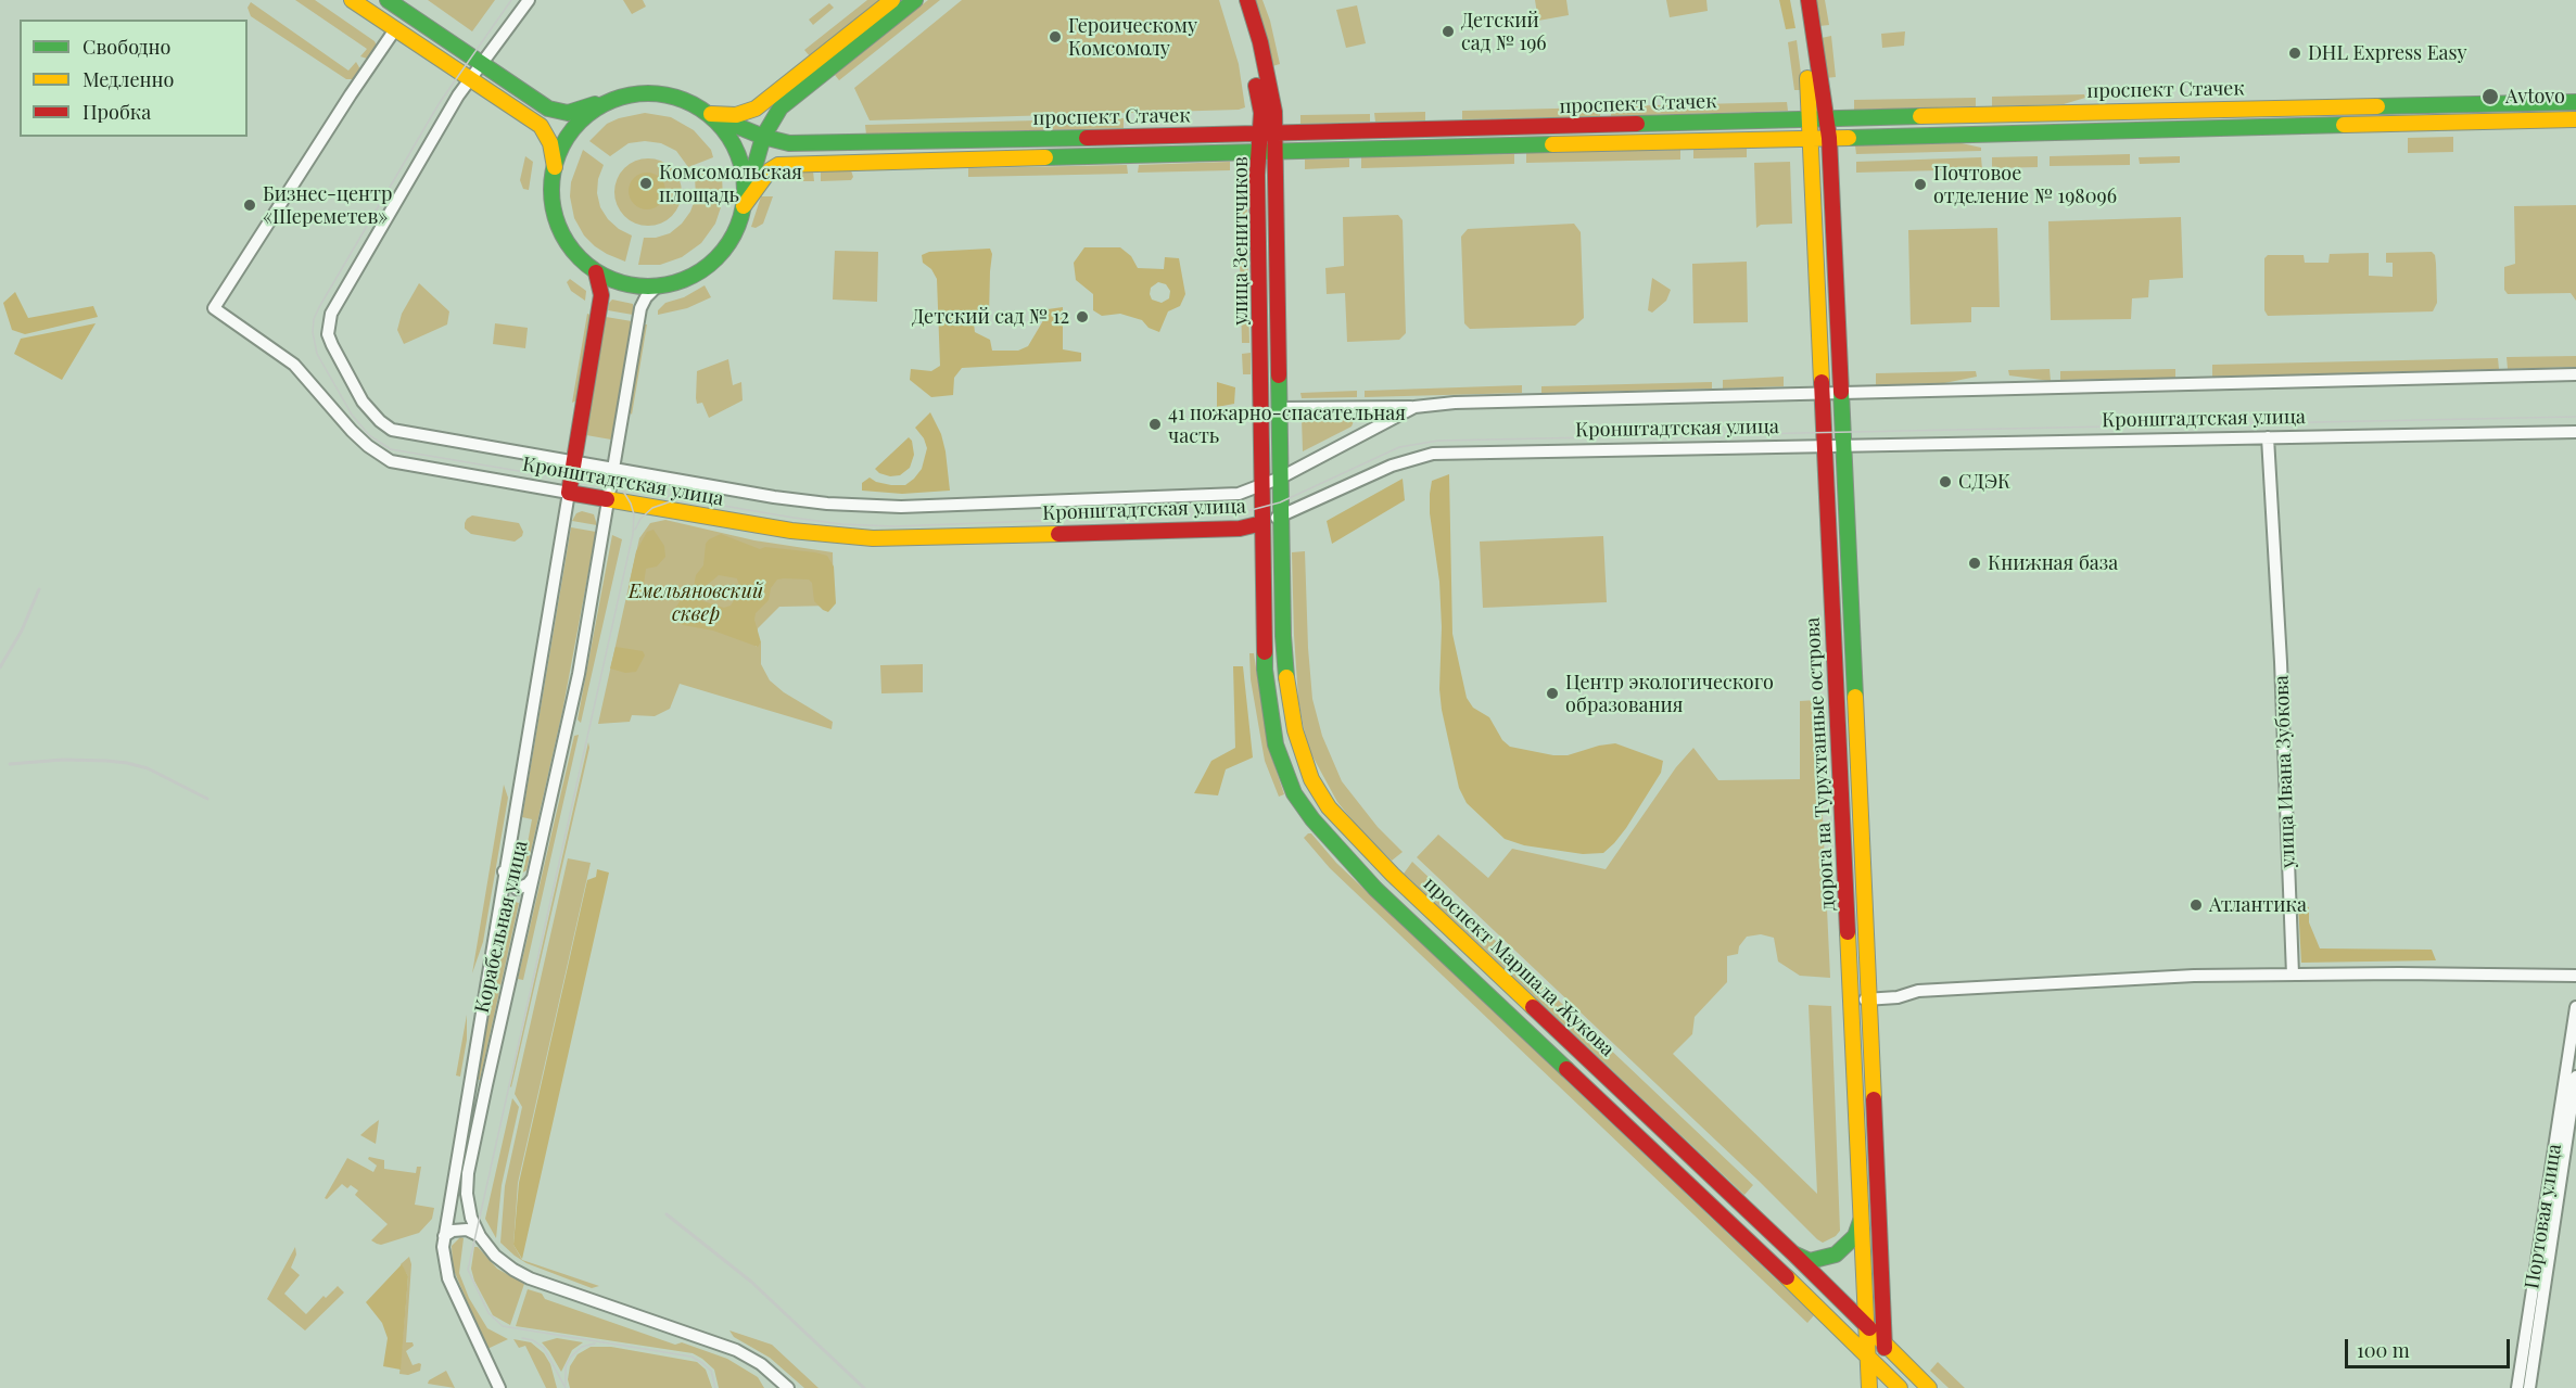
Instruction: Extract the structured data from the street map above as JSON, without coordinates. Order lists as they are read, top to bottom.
{
  "streets": {
    "main road": [
      "проспект Стачек",
      "улица Зенитчиков",
      "Кронштадтская улица",
      "дорога на Турухтанные острова",
      "Корабельная улица",
      "проспект Маршала Жукова"
    ],
    "street": ["улица Ивана Зубкова", "Портовая улица"]
  },
  "crossings": [
    ["проспект Стачек", "улица Зенитчиков"],
    ["проспект Стачек", "дорога на Турухтанные острова"],
    ["проспект Стачек", "Корабельная улица"],
    ["улица Зенитчиков", "Кронштадтская улица"],
    ["улица Зенитчиков", "проспект Маршала Жукова"],
    ["Кронштадтская улица", "дорога на Турухтанные острова"],
    ["Кронштадтская улица", "улица Ивана Зубкова"],
    ["Кронштадтская улица", "Корабельная улица"],
    ["Кронштадтская улица", "проспект Маршала Жукова"],
    ["дорога на Турухтанные острова", "проспект Маршала Жукова"]
  ],
  "parks": ["Емельяновский сквер"],
  "places": [
    "Детский сад № 196",
    "Героическому Комсомолу",
    "DHL Express Easy",
    "Avtovo",
    "Комсомольская площадь",
    "Почтовое отделение № 198096",
    "Бизнес-центр «Шереметев»",
    "Детский сад № 12",
    "41 пожарно-спасательная часть",
    "СДЭК",
    "Книжная база",
    "Центр экологического образования",
    "Атлантика"
  ],
  "legend": ["Свободно", "Медленно", "Пробка"],
  "scale_bar": "100 m"
}
